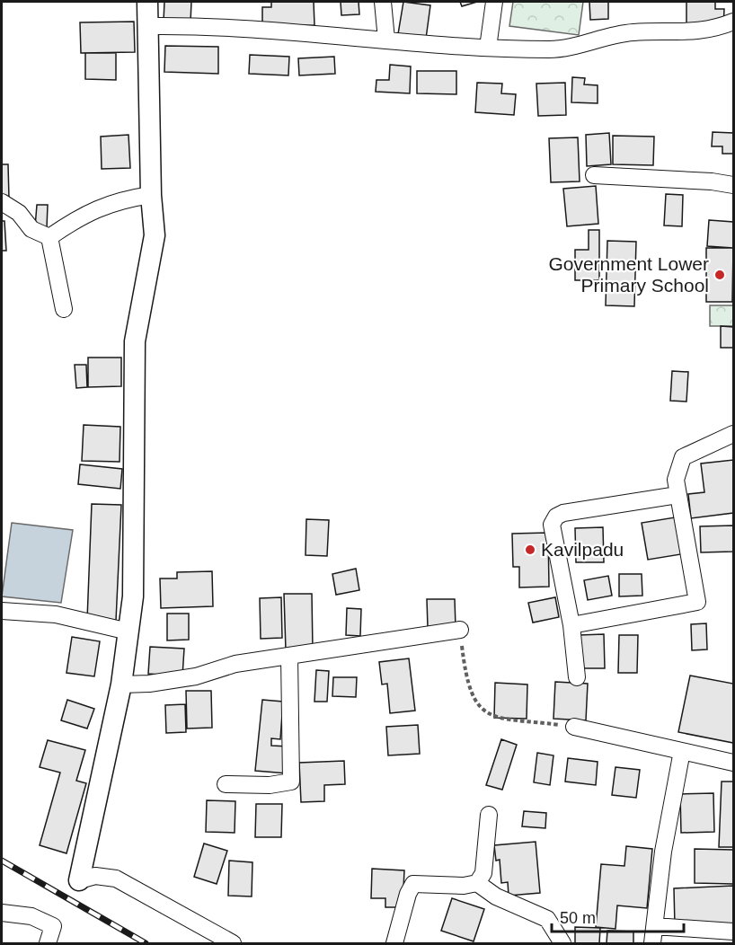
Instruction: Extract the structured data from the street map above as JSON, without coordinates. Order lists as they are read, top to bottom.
{
  "places": ["Government Lower Primary School", "Kavilpadu"],
  "scale_bar": "50 m"
}
